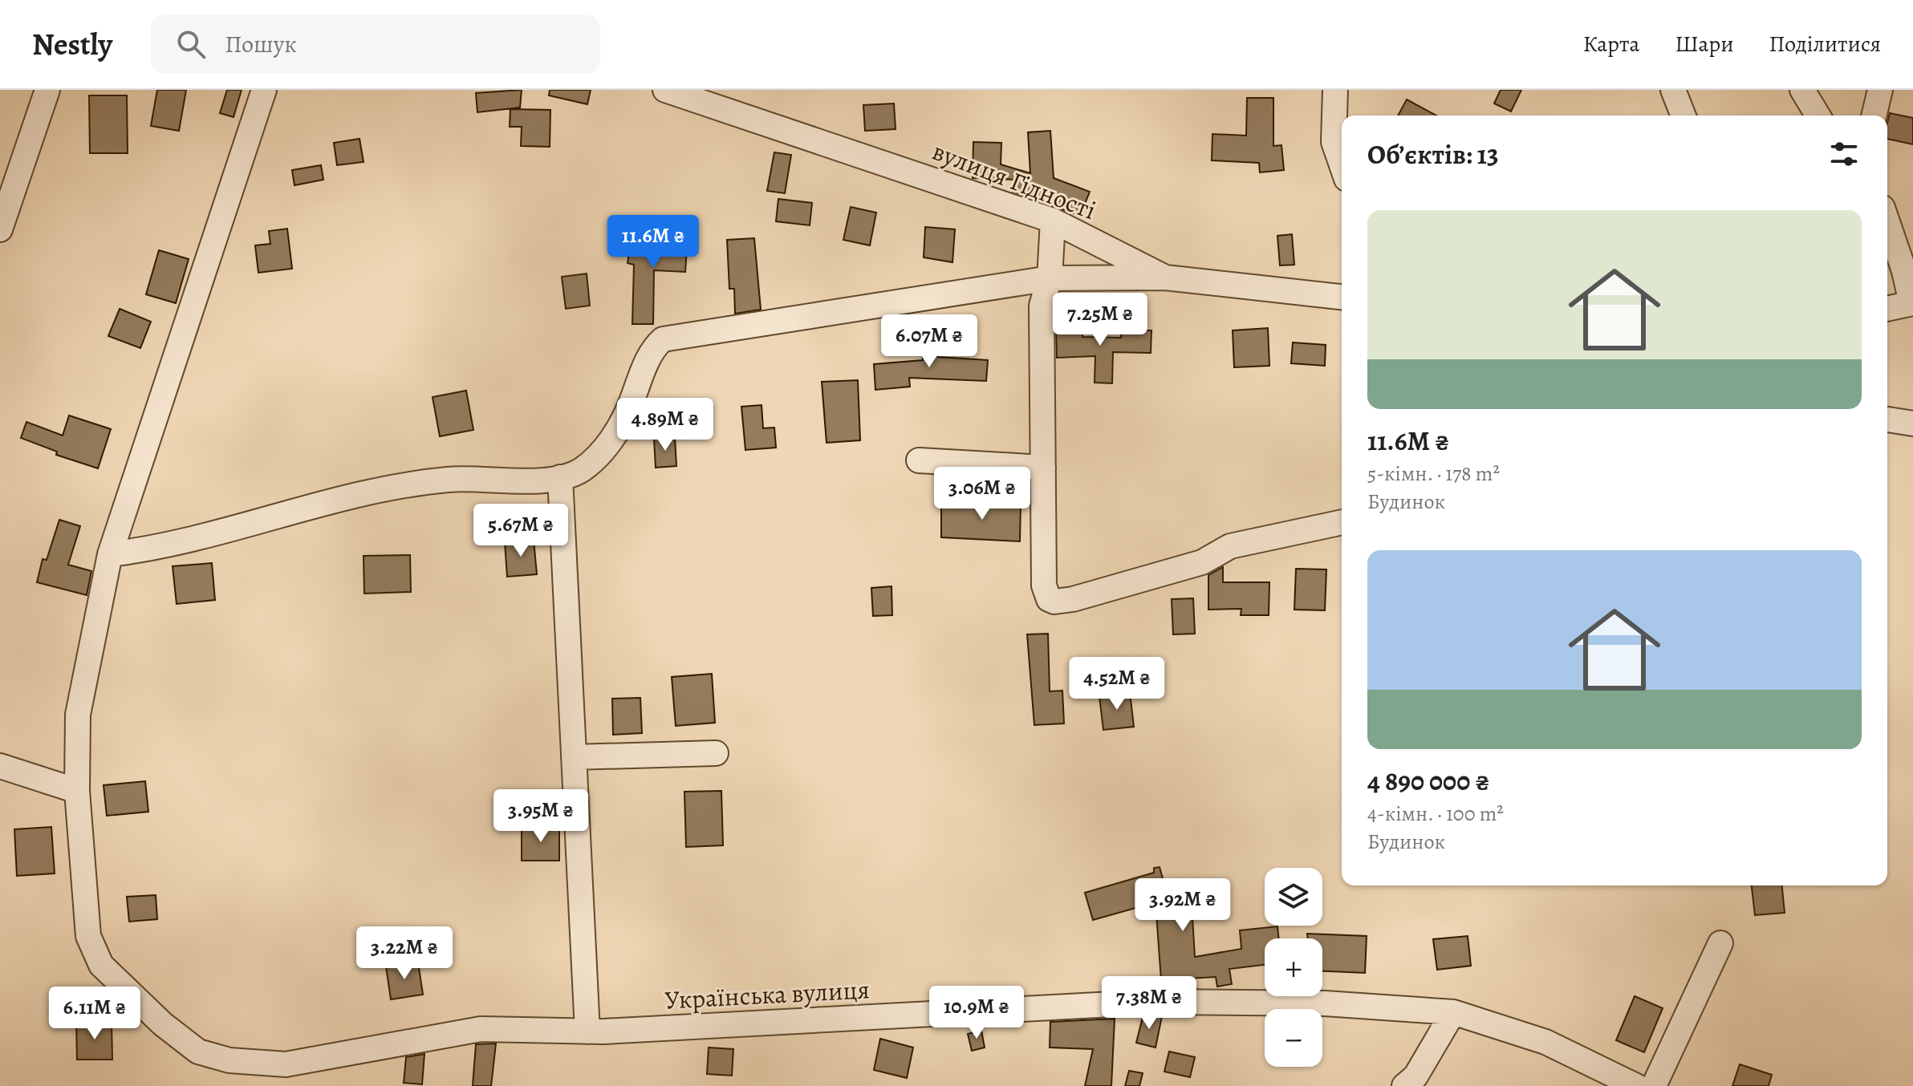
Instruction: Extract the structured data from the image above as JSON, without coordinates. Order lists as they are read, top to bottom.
{
  "streets": {
    "street": ["вулиця Гідності", "Українська вулиця"]
  },
  "page": {
    "header": "Nestly",
    "search": "Пошук",
    "nav": ["Карта", "Шари", "Поділитися"],
    "heading": "Об’єктів: 13",
    "list": [
      {
        "name": "11.6M ₴",
        "note": "5-кімн. · 178 m² · Будинок"
      },
      {
        "name": "4 890 000 ₴",
        "note": "4-кімн. · 100 m² · Будинок"
      }
    ],
    "price": [
      "11.6M ₴",
      "7.25M ₴",
      "6.07M ₴",
      "4.89M ₴",
      "3.06M ₴",
      "5.67M ₴",
      "4.52M ₴",
      "3.95M ₴",
      "3.92M ₴",
      "3.22M ₴",
      "7.38M ₴",
      "10.9M ₴",
      "6.11M ₴"
    ],
    "map_buttons": ["+", "−"]
  }
}
